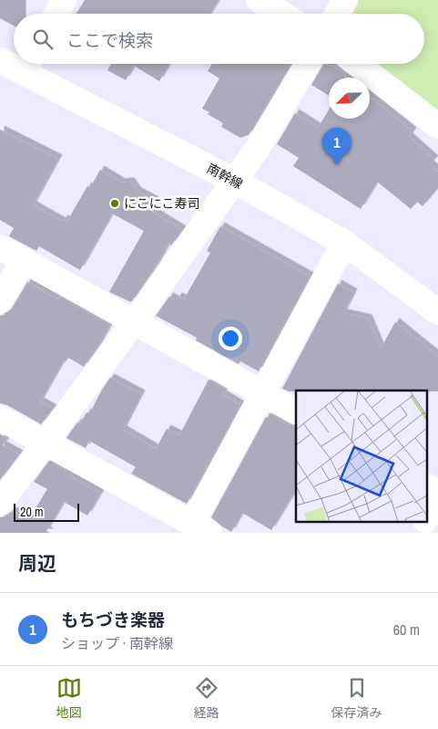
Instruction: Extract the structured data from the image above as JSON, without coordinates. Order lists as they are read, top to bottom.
{
  "streets": {
    "street": ["南幹線"]
  },
  "places": ["にこにこ寿司"],
  "scale_bar": "20 m",
  "north": "bottom left",
  "page": {
    "search": "ここで検索",
    "pins": "1",
    "scale": "20 m",
    "heading": "周辺",
    "list": [
      {
        "mark": "1",
        "name": "もちづき楽器",
        "note": "ショップ · 南幹線",
        "value": "60 m"
      }
    ],
    "nav": ["地図", "経路", "保存済み"]
  }
}
